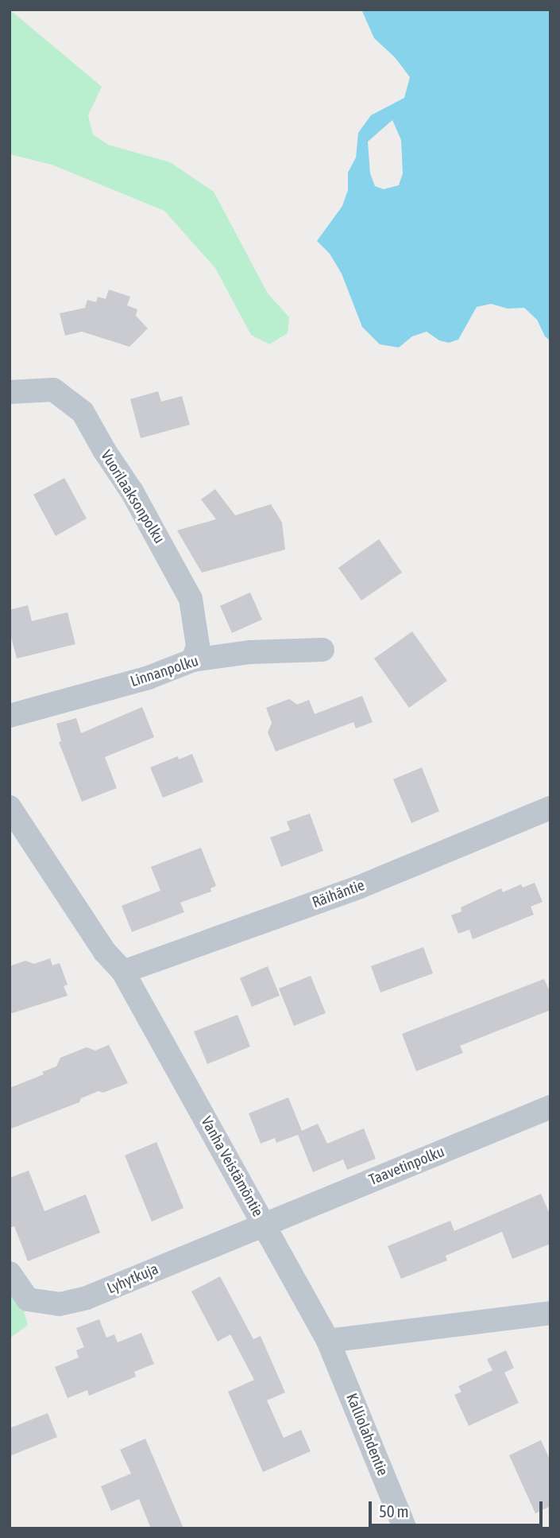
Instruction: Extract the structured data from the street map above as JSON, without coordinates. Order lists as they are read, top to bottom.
{
  "streets": {
    "street": [
      "Vuorilaaksonpolku",
      "Linnanpolku",
      "Räihäntie",
      "Taavetinpolku",
      "Vanha Veistämöntie",
      "Lyhytkuja",
      "Kalliolahdentie"
    ]
  },
  "crossings": [
    ["Vuorilaaksonpolku", "Linnanpolku"],
    ["Räihäntie", "Vanha Veistämöntie"],
    ["Taavetinpolku", "Vanha Veistämöntie"],
    ["Taavetinpolku", "Lyhytkuja"],
    ["Vanha Veistämöntie", "Lyhytkuja"],
    ["Vanha Veistämöntie", "Kalliolahdentie"]
  ],
  "scale_bar": "50 m"
}
